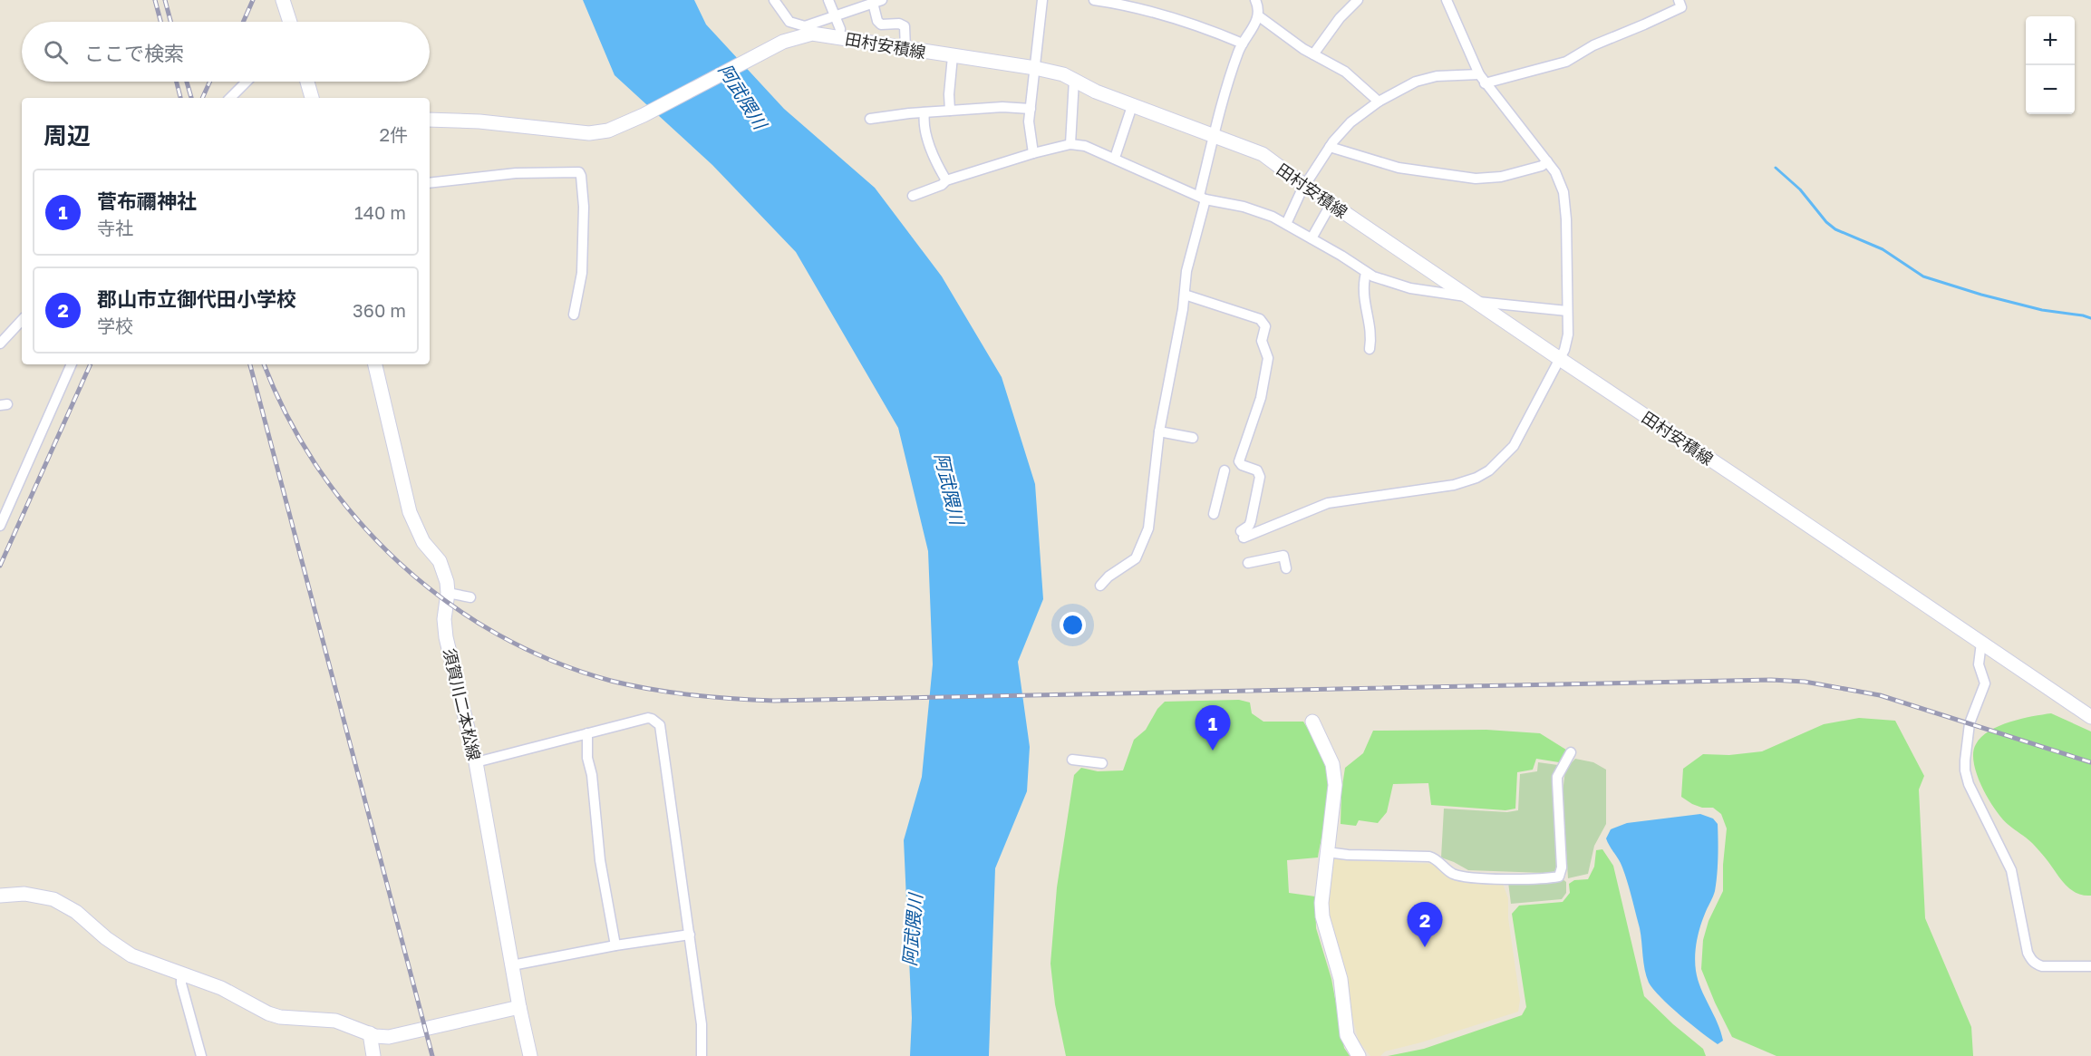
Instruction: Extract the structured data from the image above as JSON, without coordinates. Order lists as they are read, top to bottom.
{
  "streets": {
    "main road": ["田村安積線", "須賀川二本松線"]
  },
  "water": ["阿武隈川"],
  "page": {
    "map_buttons": ["+", "−"],
    "search": "ここで検索",
    "heading": ["周辺", "2件"],
    "list": [
      {
        "mark": "1",
        "name": "菅布禰神社",
        "note": "寺社",
        "value": "140 m"
      },
      {
        "mark": "2",
        "name": "郡山市立御代田小学校",
        "note": "学校",
        "value": "360 m"
      }
    ],
    "pins": ["1", "2"]
  }
}
